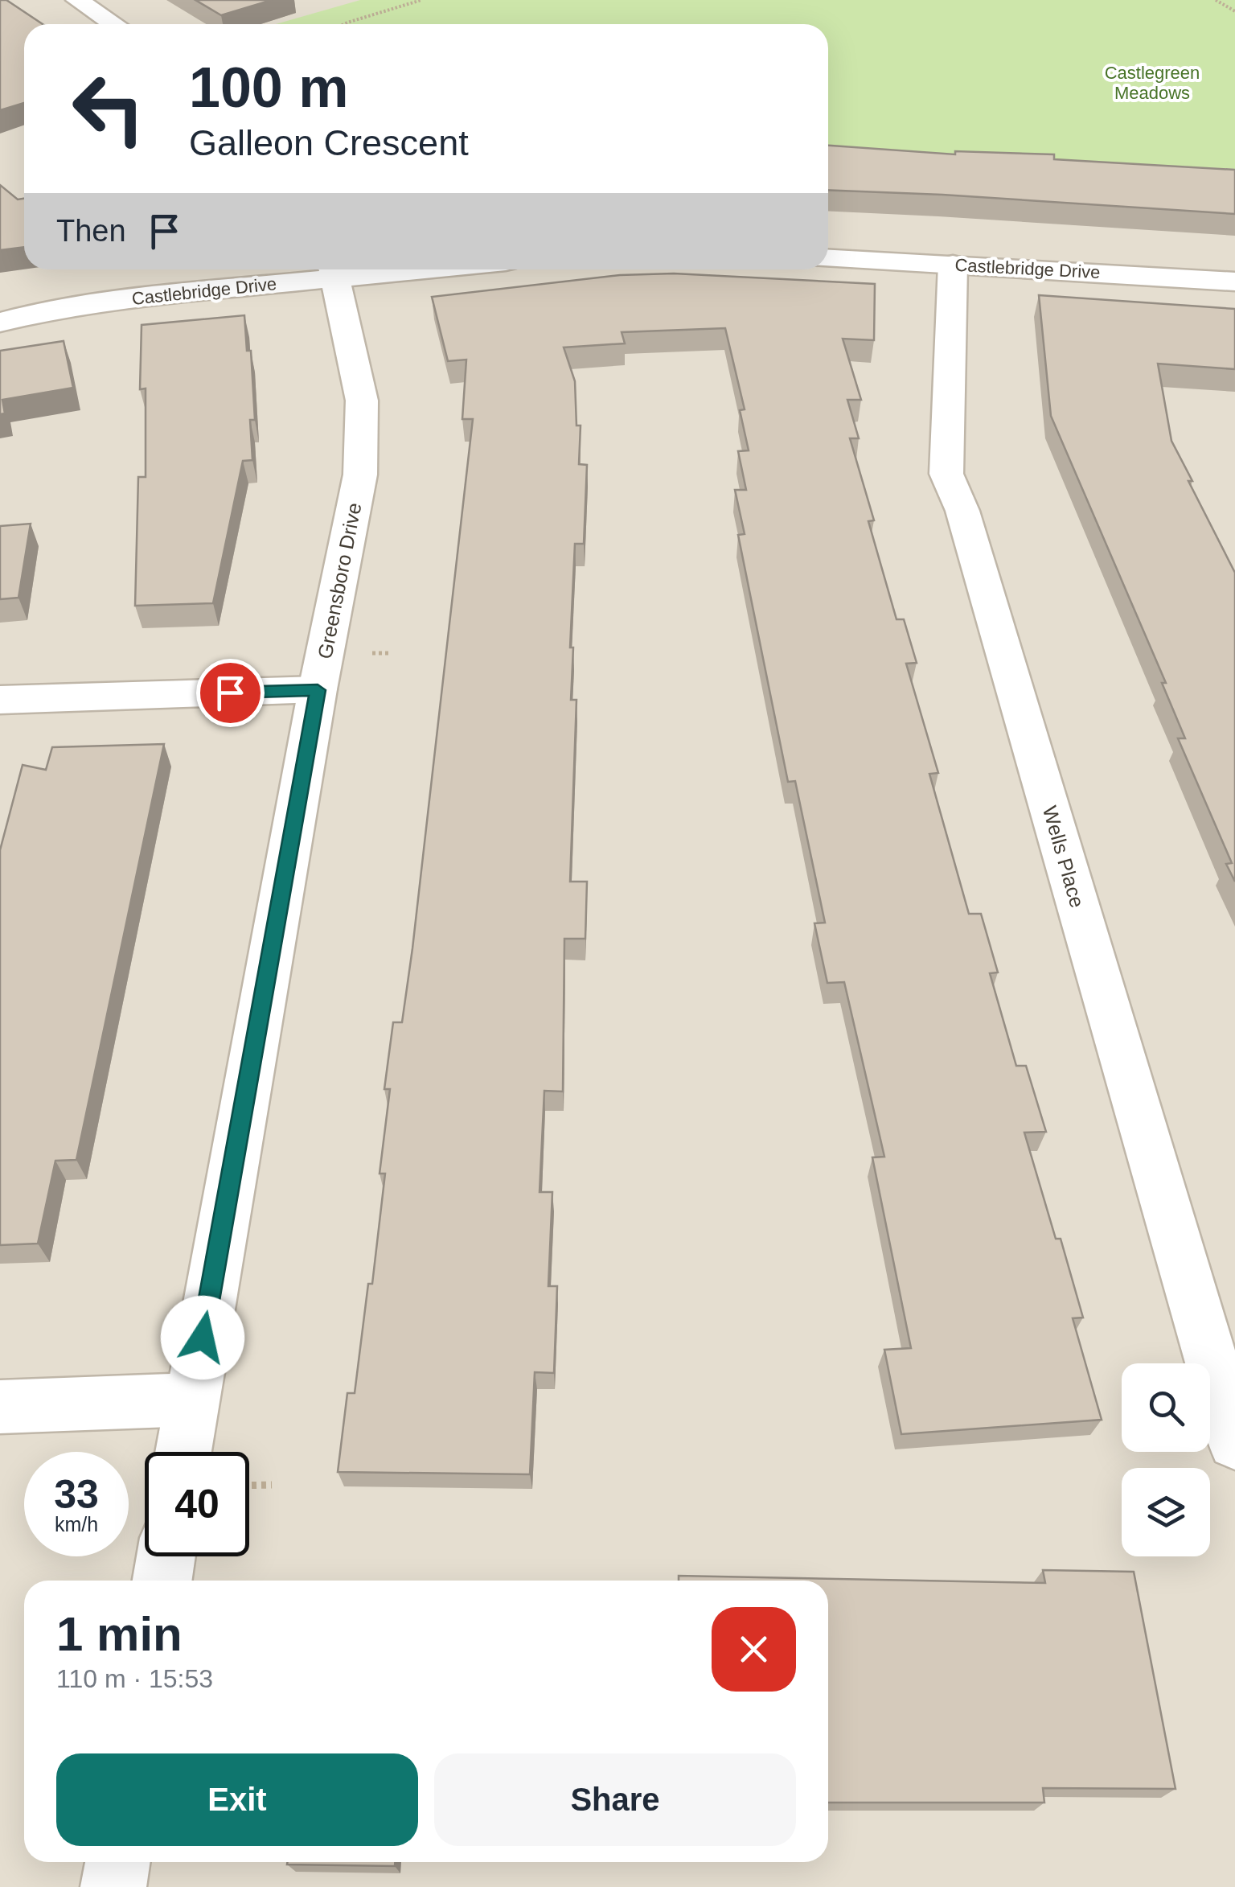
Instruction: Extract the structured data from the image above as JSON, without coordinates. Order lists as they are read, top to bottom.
{
  "streets": {
    "street": ["Castlebridge Drive", "Greensboro Drive", "Wells Place"]
  },
  "crossings": [
    ["Castlebridge Drive", "Greensboro Drive"],
    ["Castlebridge Drive", "Wells Place"]
  ],
  "parks": ["Castlegreen Meadows"],
  "page": {
    "turn": ["100 m", "Galleon Crescent"],
    "then": "Then",
    "speed": "33 km/h",
    "limit": "40",
    "heading": ["1 min", "110 m · 15:53"],
    "buttons": ["Exit", "Share"]
  }
}
